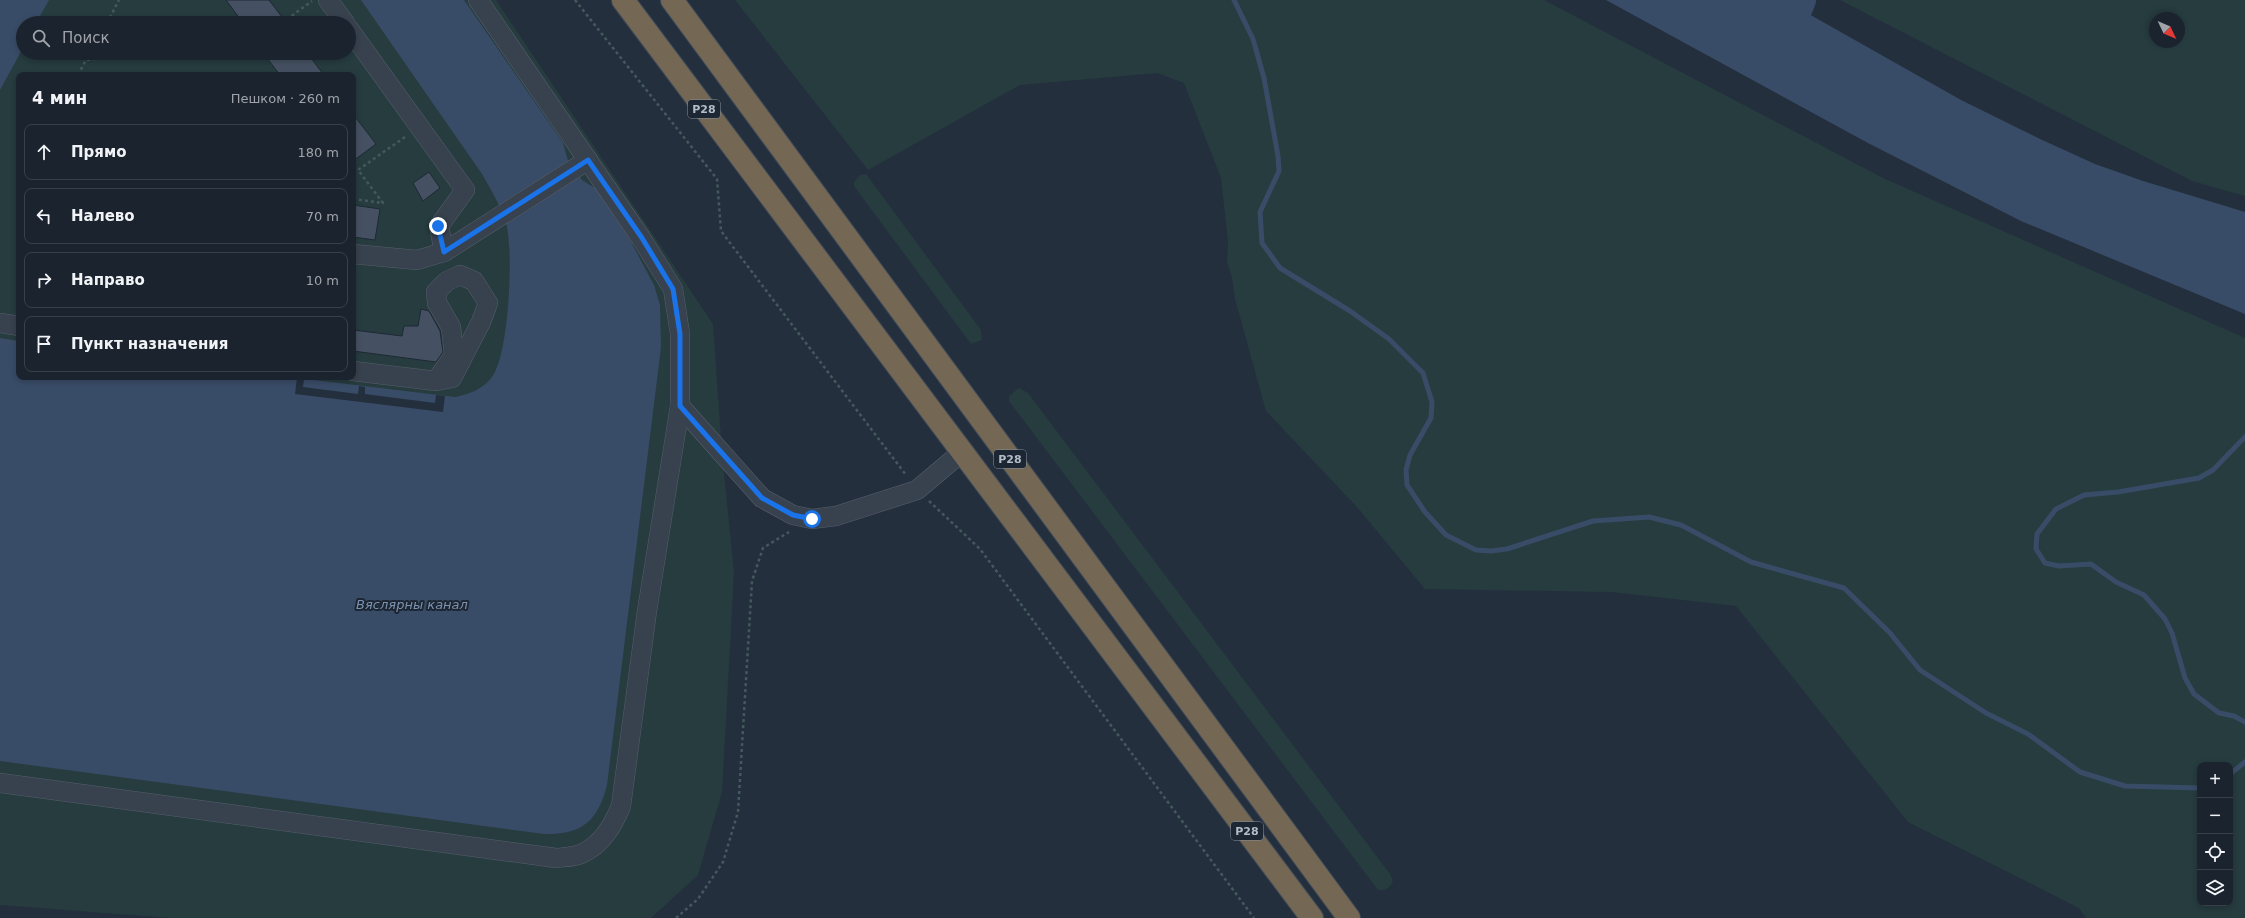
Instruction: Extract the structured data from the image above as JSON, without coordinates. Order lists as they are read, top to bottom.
{
  "streets": {
    "highway": ["Р28"]
  },
  "water": ["Вяслярны канал"],
  "north": "bottom right",
  "page": {
    "search": "Поиск",
    "heading": ["4 мин", "Пешком · 260 m"],
    "list": [
      ["Прямо", "180 m"],
      ["Налево", "70 m"],
      ["Направо", "10 m"],
      "Пункт назначения"
    ],
    "map_buttons": ["+", "−"]
  }
}
